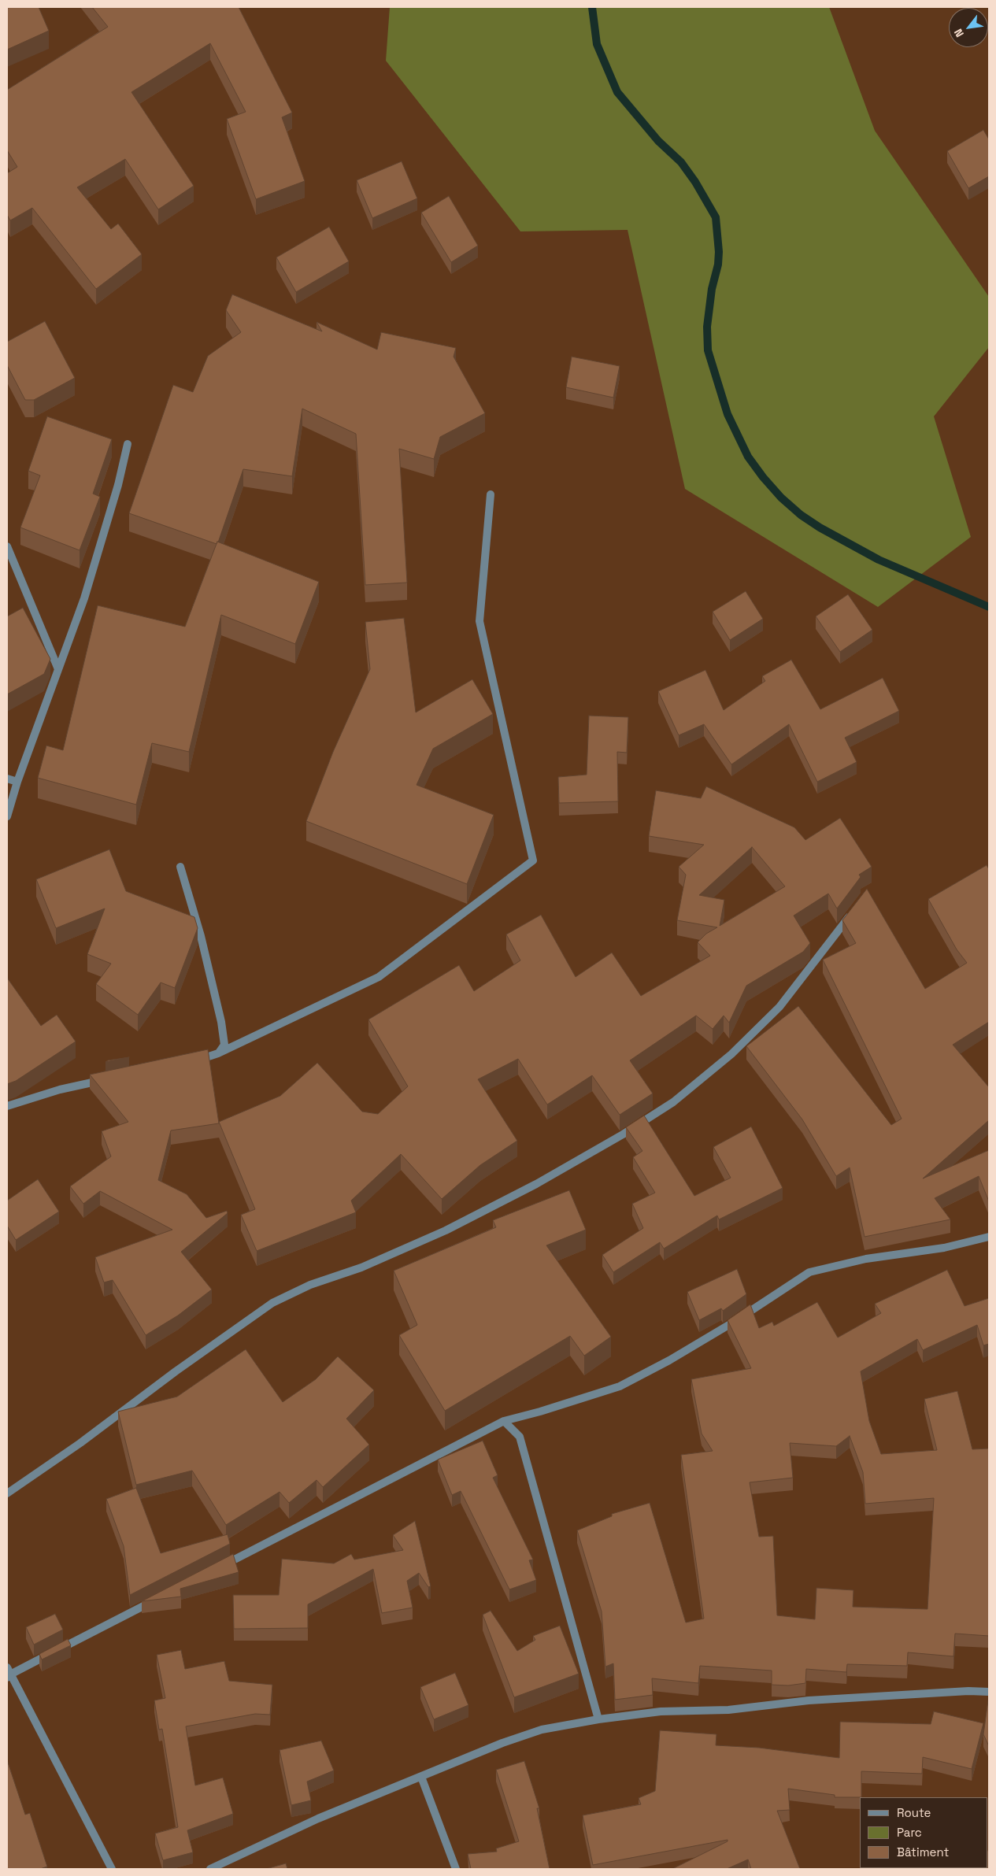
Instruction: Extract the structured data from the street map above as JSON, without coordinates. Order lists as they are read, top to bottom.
{
  "legend": ["Route", "Parc", "Bâtiment"],
  "north": "bottom left"
}
